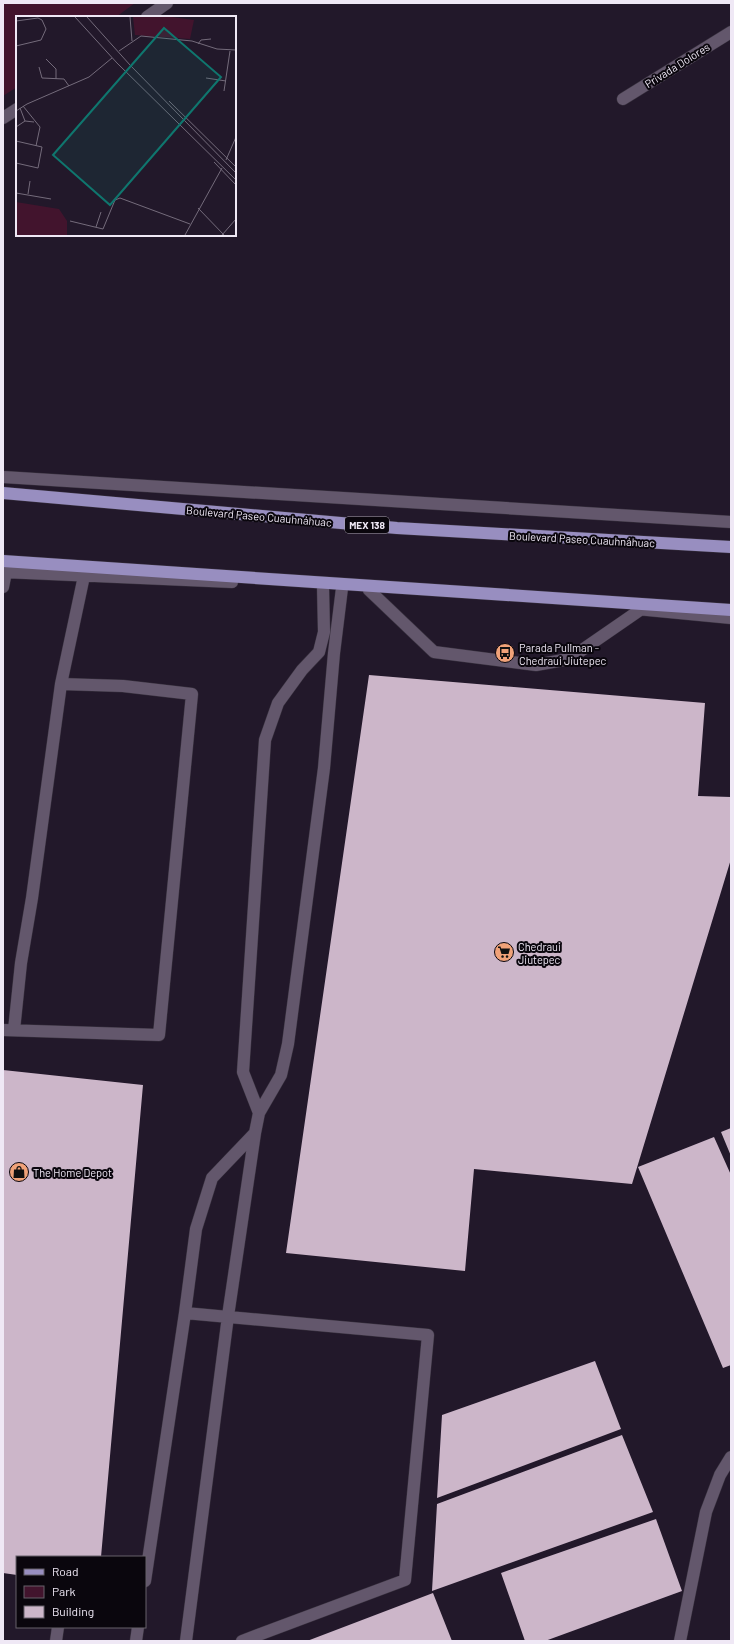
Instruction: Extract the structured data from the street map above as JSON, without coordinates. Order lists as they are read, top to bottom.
{
  "streets": {
    "main road": ["Boulevard Paseo Cuauhnáhuac", "MEX 138"],
    "street": ["Privada Dolores"]
  },
  "places": {
    "bus stop": ["Parada Pullman - Chedraui Jiutepec"],
    "supermarket": ["Chedraui Jiutepec"],
    "shop": ["The Home Depot"]
  },
  "legend": ["Road", "Park", "Building"]
}
